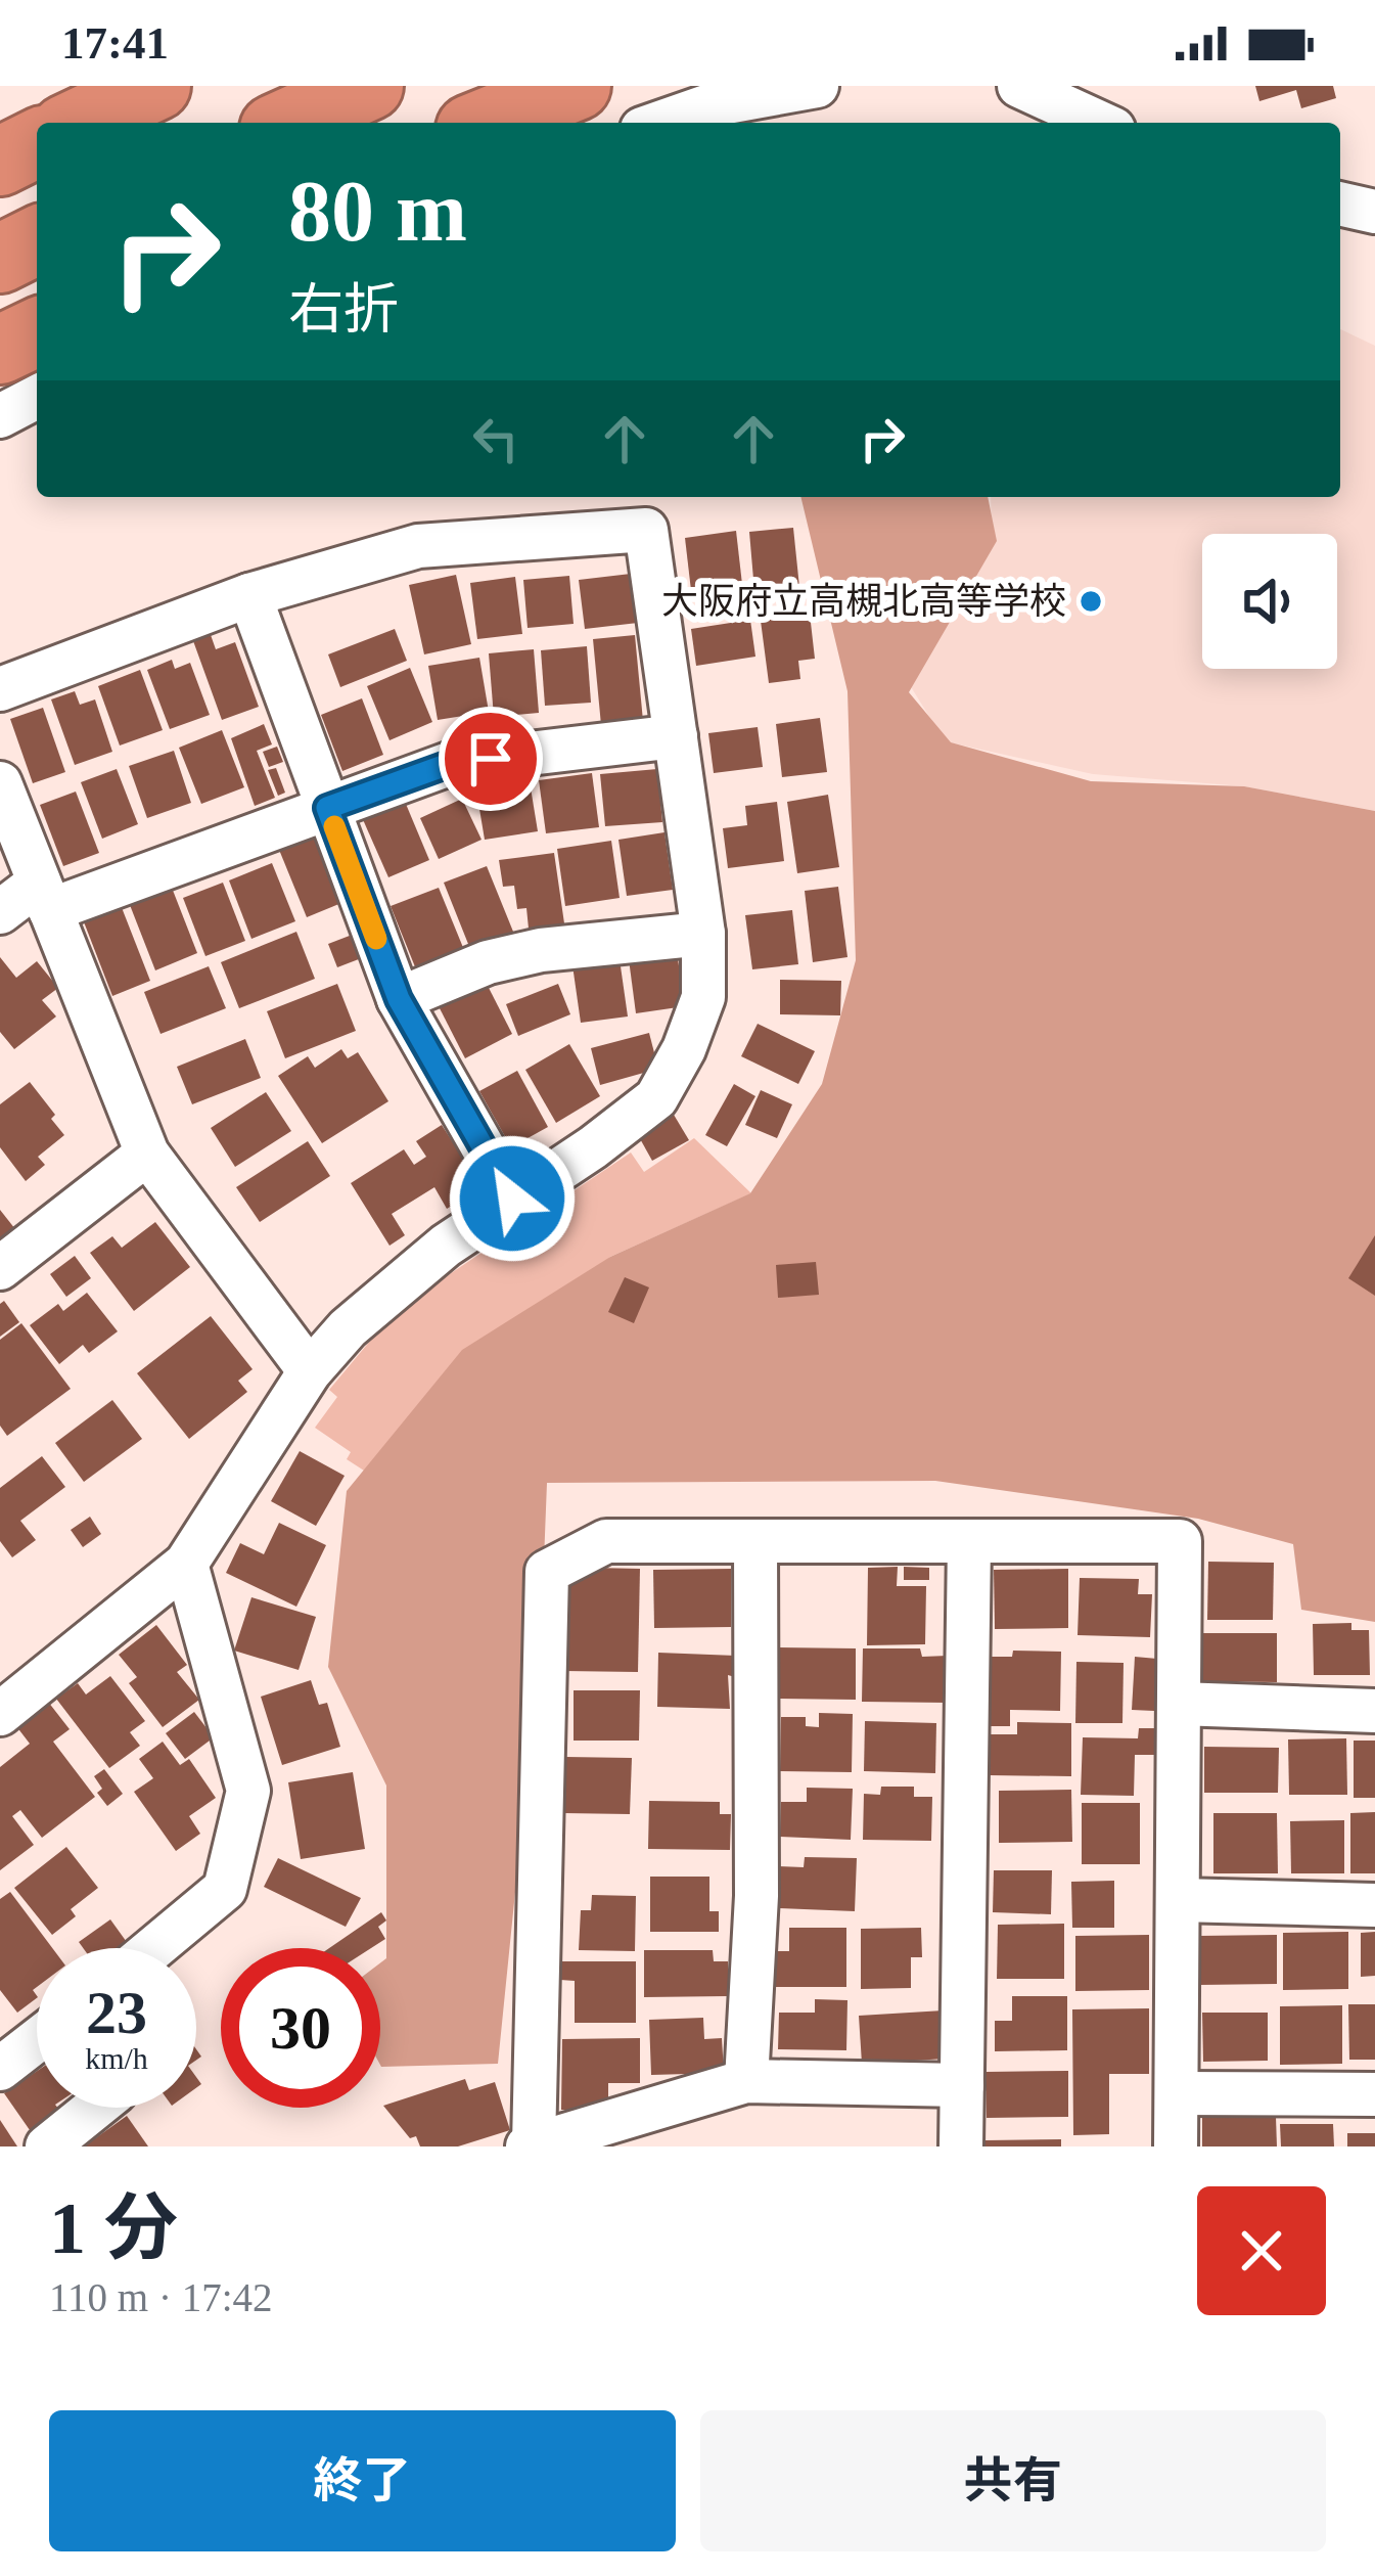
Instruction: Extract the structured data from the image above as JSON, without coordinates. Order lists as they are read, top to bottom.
{
  "places": ["大阪府立高槻北高等学校"],
  "page": {
    "status": "17:41",
    "turn": ["80 m", "右折"],
    "speed": "23 km/h",
    "limit": "30",
    "heading": ["1 分", "110 m · 17:42"],
    "buttons": ["終了", "共有"]
  }
}
